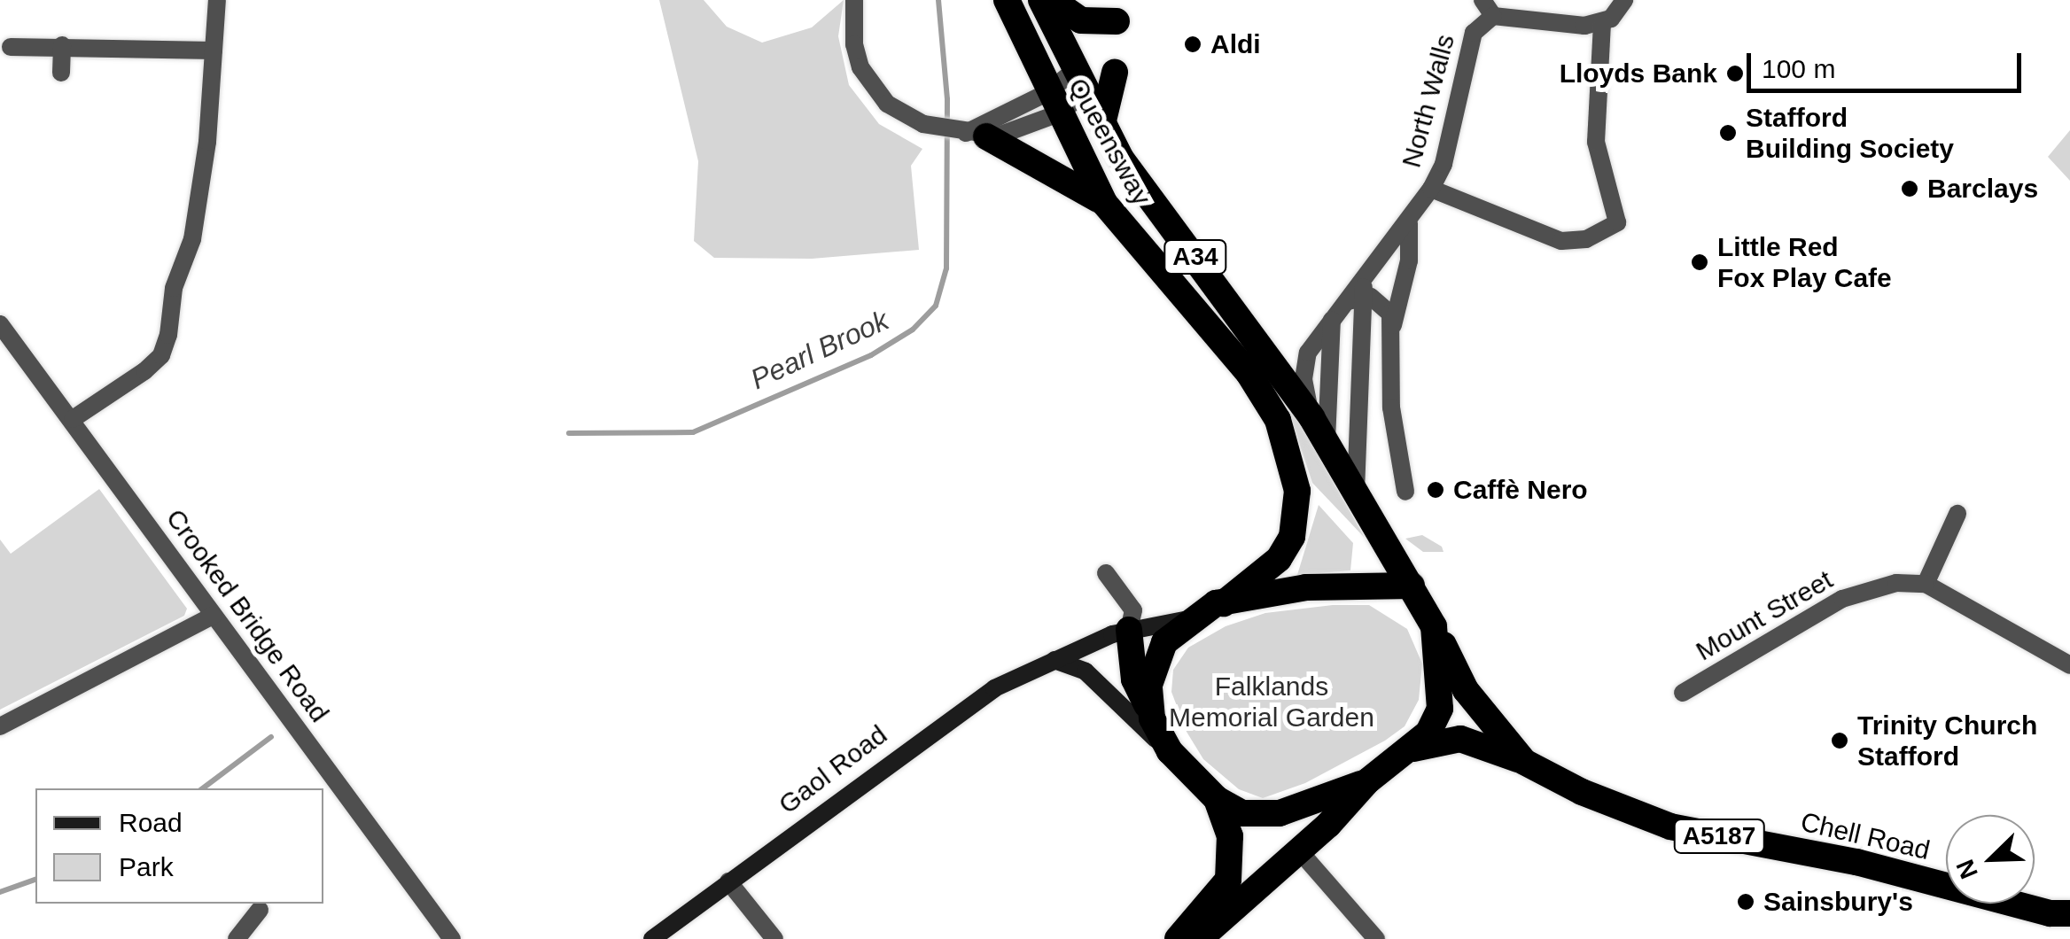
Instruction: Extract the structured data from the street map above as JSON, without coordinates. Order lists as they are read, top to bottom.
{
  "streets": {
    "highway": [
      "Queensway",
      "A34",
      "A5187",
      "Chell Road"
    ],
    "main road": ["Gaol Road"],
    "street": ["North Walls", "Crooked Bridge Road", "Mount Street"]
  },
  "crossings": [
    ["North Walls", "Queensway"],
    ["Queensway", "Gaol Road"],
    ["Queensway", "A5187"],
    ["Queensway", "Chell Road"],
    ["Gaol Road", "A5187"],
    ["Gaol Road", "Chell Road"],
    ["A5187", "Chell Road"]
  ],
  "water": ["Pearl Brook"],
  "parks": ["Falklands Memorial Garden"],
  "places": [
    "Aldi",
    "Lloyds Bank",
    "Stafford Building Society",
    "Barclays",
    "Little Red Fox Play Cafe",
    "Caffè Nero",
    "Trinity Church Stafford",
    "Sainsbury's"
  ],
  "legend": ["Road", "Park"],
  "scale_bar": "100 m",
  "north": "bottom left"
}
